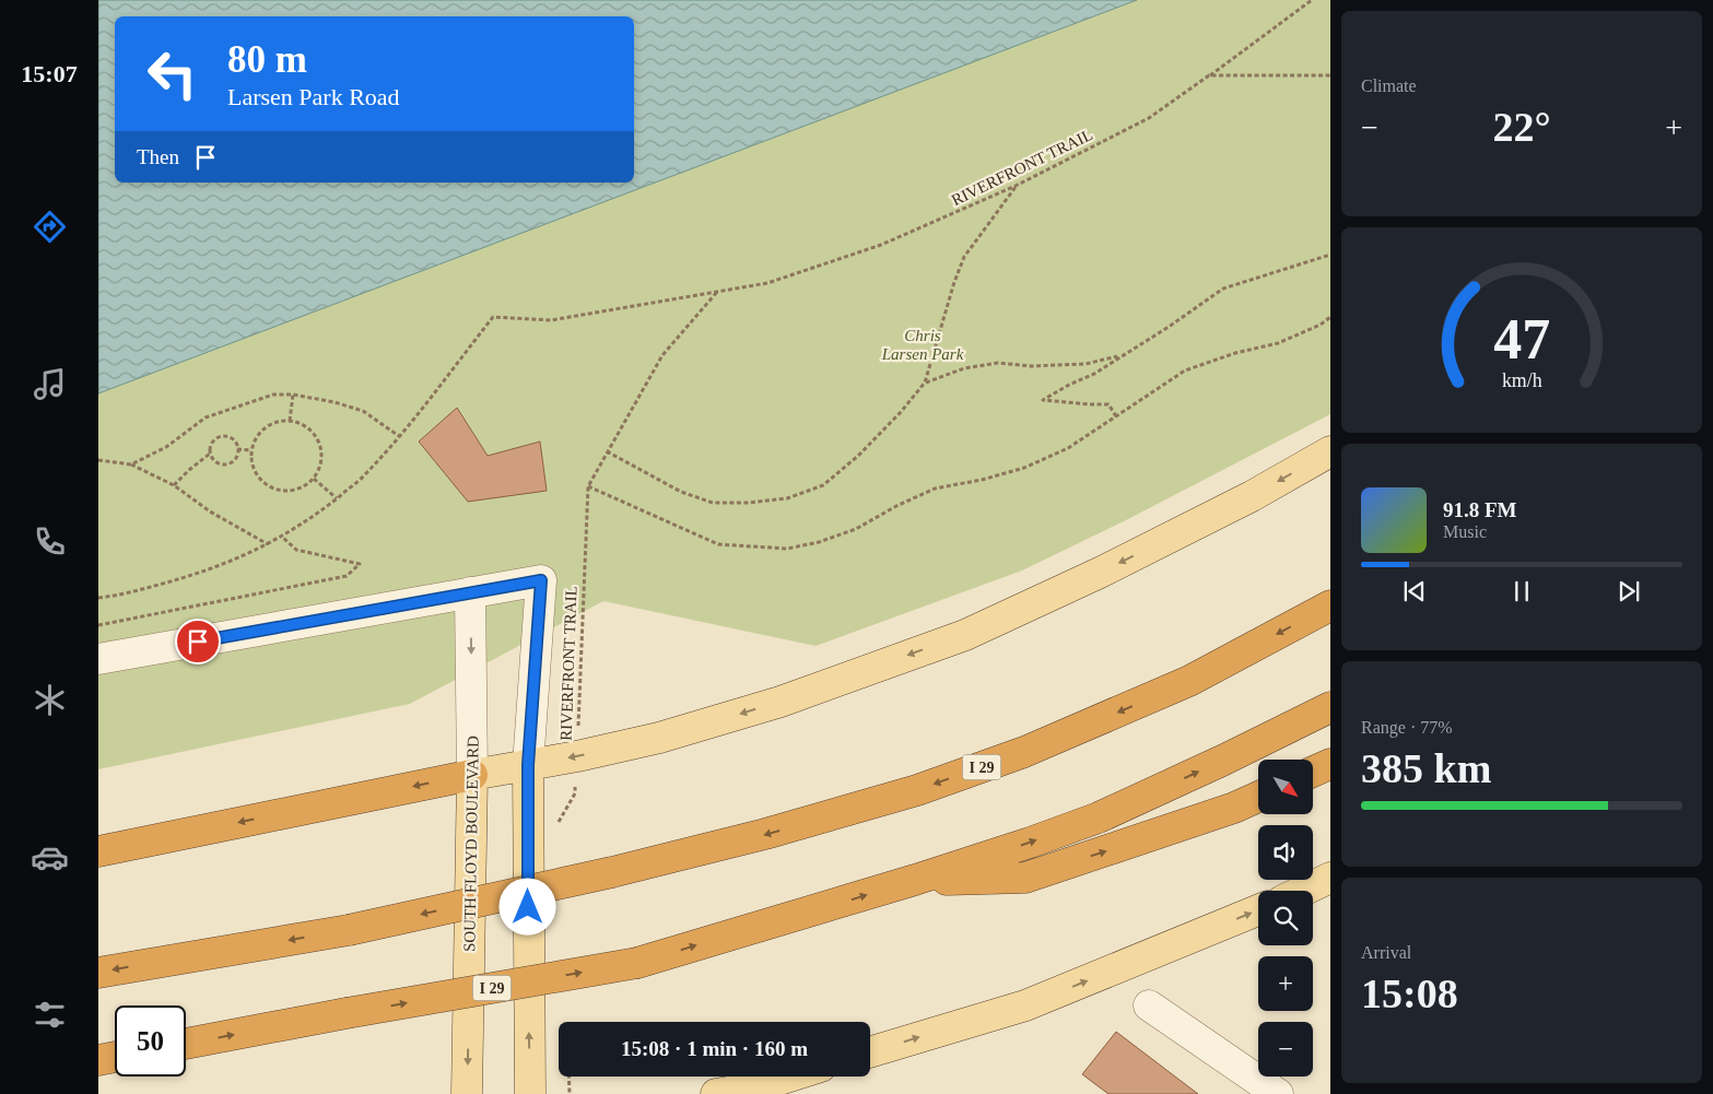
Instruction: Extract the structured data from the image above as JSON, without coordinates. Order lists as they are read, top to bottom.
{
  "streets": {
    "highway": ["I 29"],
    "main road": ["SOUTH FLOYD BOULEVARD"],
    "path": ["RIVERFRONT TRAIL"]
  },
  "one_way": ["SOUTH FLOYD BOULEVARD"],
  "parks": ["Chris Larsen Park"],
  "north": "bottom right",
  "page": {
    "tabs": "15:07",
    "tile": [
      "Climate",
      ["Range · 77%", "385 km"],
      ["Arrival", "15:08"]
    ],
    "turn": ["80 m", "Larsen Park Road"],
    "heat": ["−", "22°", "+"],
    "then": "Then",
    "song": ["91.8 FM", "Music"],
    "map_buttons": ["+", "−"],
    "limit": "50",
    "trip": "15:08 · 1 min · 160 m",
    "gauge": ["47", "km/h"]
  }
}
